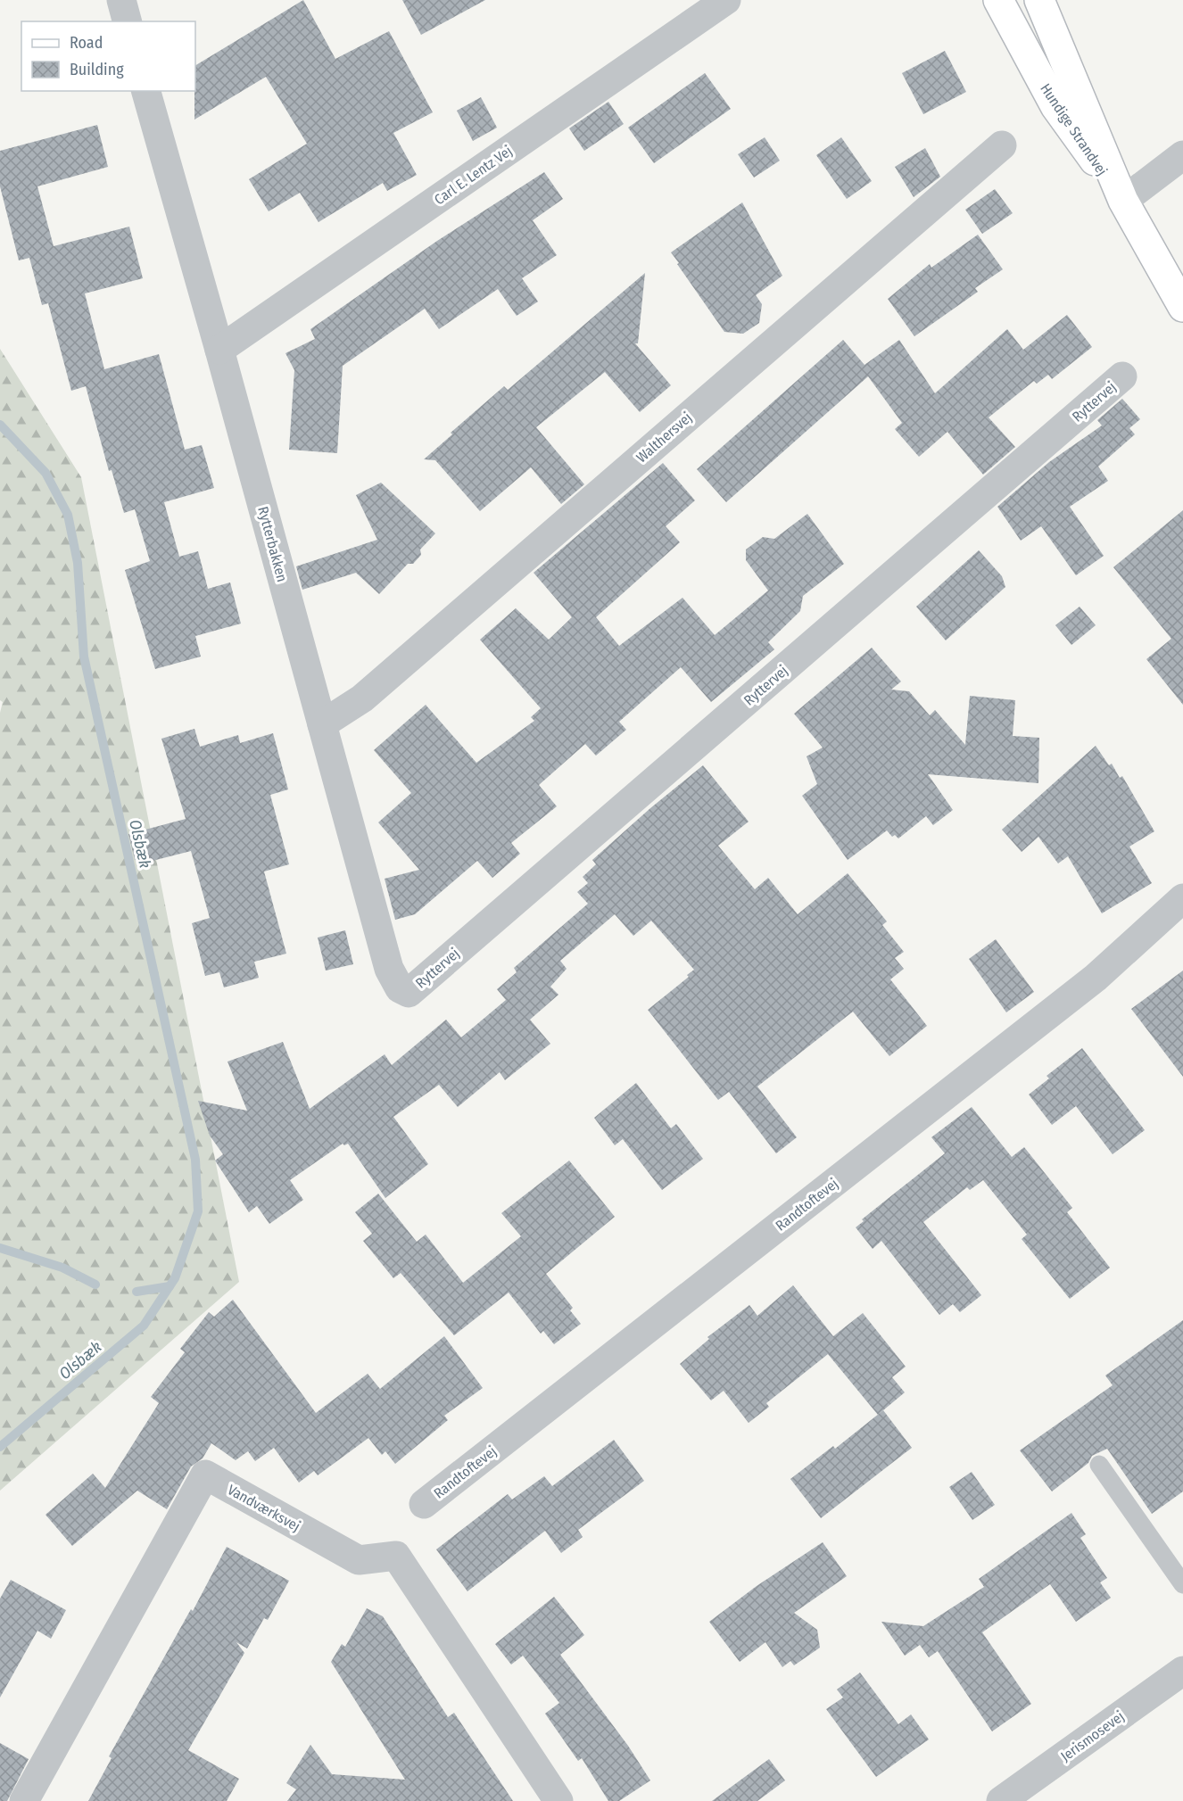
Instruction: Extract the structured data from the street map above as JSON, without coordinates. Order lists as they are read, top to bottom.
{
  "streets": {
    "main road": ["Hundige Strandvej"],
    "street": [
      "Carl E. Lentz Vej",
      "Ryttervej",
      "Walthersvej",
      "Rytterbakken",
      "Randtoftevej",
      "Vandværksvej",
      "Jerismosevej"
    ]
  },
  "crossings": [
    ["Carl E. Lentz Vej", "Rytterbakken"],
    ["Ryttervej", "Rytterbakken"],
    ["Walthersvej", "Rytterbakken"]
  ],
  "water": ["Olsbæk"],
  "legend": ["Road", "Building"]
}
